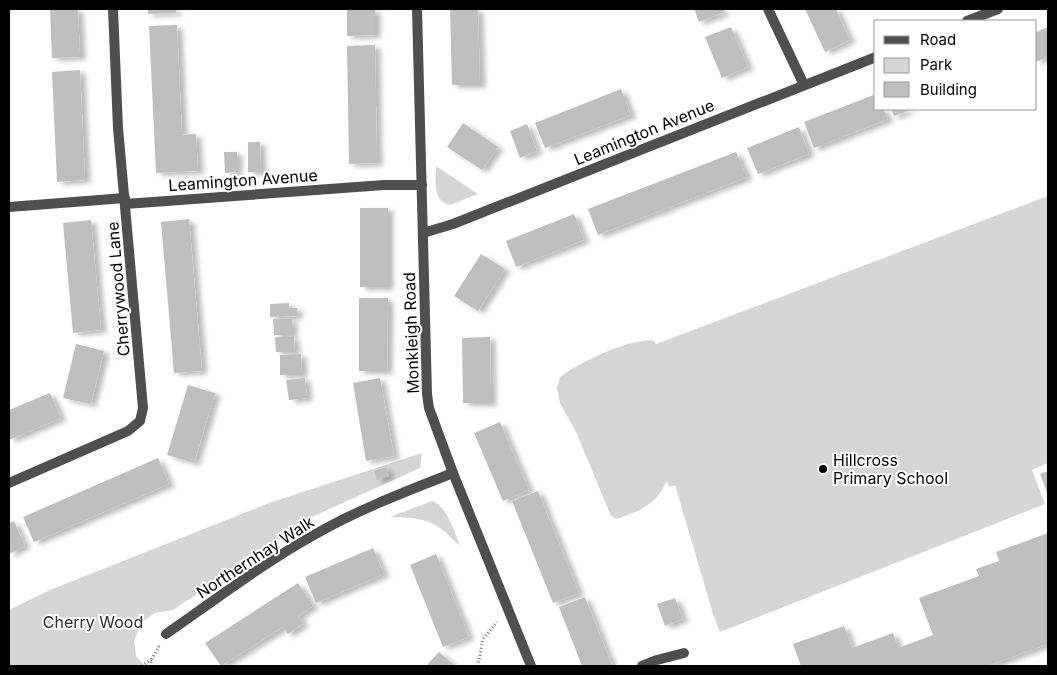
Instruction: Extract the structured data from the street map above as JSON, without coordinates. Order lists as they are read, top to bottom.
{
  "streets": {
    "street": [
      "Leamington Avenue",
      "Cherrywood Lane",
      "Monkleigh Road",
      "Northernhay Walk"
    ]
  },
  "crossings": [
    ["Leamington Avenue", "Cherrywood Lane"],
    ["Leamington Avenue", "Monkleigh Road"],
    ["Monkleigh Road", "Northernhay Walk"]
  ],
  "parks": ["Cherry Wood"],
  "places": ["Hillcross Primary School"],
  "legend": ["Road", "Park", "Building"]
}
